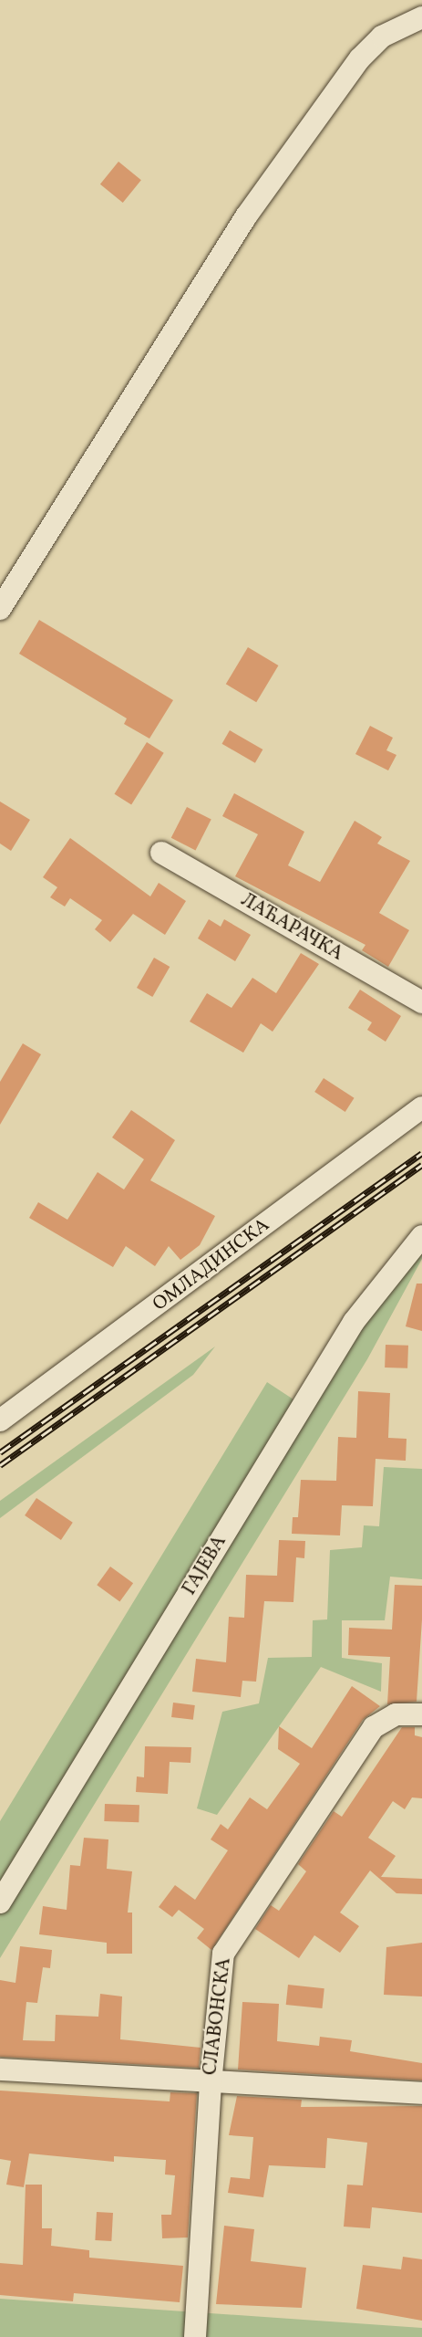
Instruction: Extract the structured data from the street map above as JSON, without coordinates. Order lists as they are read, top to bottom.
{
  "streets": {
    "street": [
      "ЛАЋАРАЧКА",
      "ОМЛАДИНСКА",
      "ГАЈЕВА",
      "СЛАВОНСКА"
    ]
  }
}
